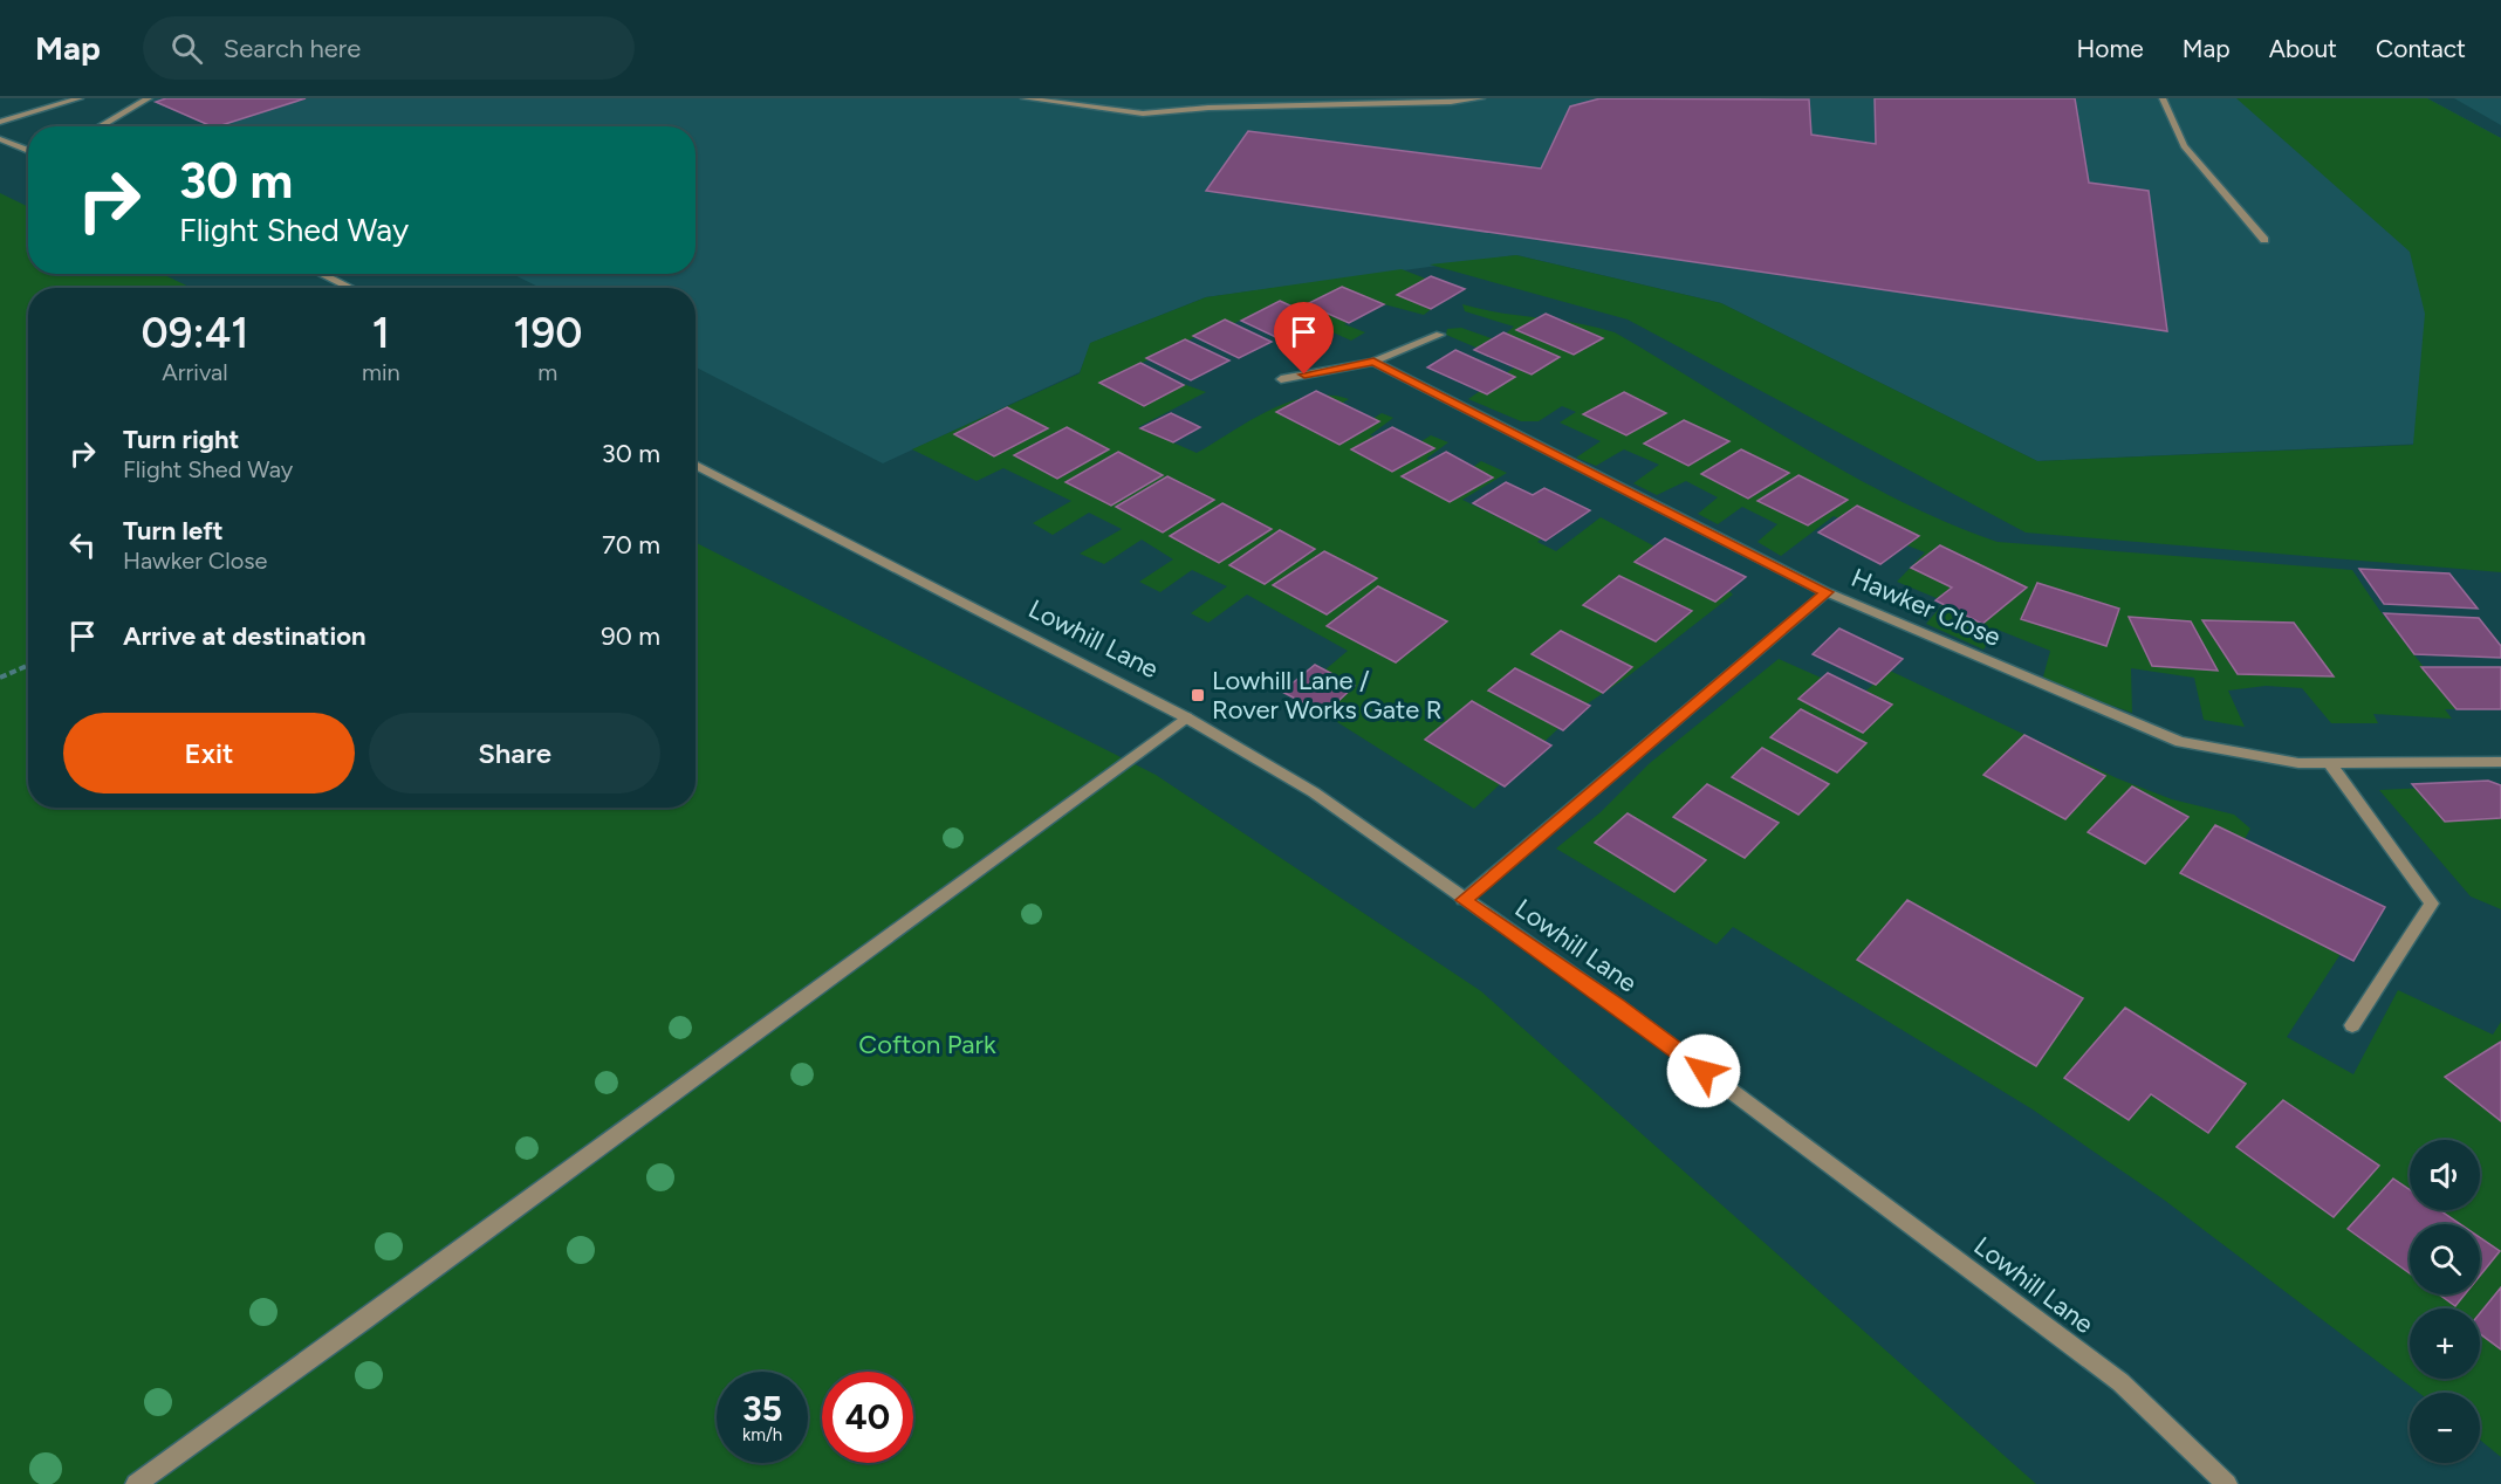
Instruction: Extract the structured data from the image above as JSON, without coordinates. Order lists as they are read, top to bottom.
{
  "streets": {
    "street": ["Hawker Close", "Lowhill Lane"]
  },
  "parks": ["Cofton Park"],
  "places": {
    "transit": ["Lowhill Lane / Rover Works Gate R"]
  },
  "page": {
    "header": "Map",
    "search": "Search here",
    "nav": [
      "Home",
      "Map",
      "About",
      "Contact"
    ],
    "turn": ["30 m", "Flight Shed Way"],
    "eta": [
      "09:41",
      "Arrival",
      "1",
      "min",
      "190",
      "m"
    ],
    "list": [
      {
        "name": "Turn right",
        "note": "Flight Shed Way",
        "value": "30 m"
      },
      {
        "name": "Turn left",
        "note": "Hawker Close",
        "value": "70 m"
      },
      {
        "name": "Arrive at destination",
        "value": "90 m"
      }
    ],
    "buttons": ["Exit", "Share"],
    "map_buttons": ["+", "−"],
    "speed": "35 km/h",
    "limit": "40"
  }
}
